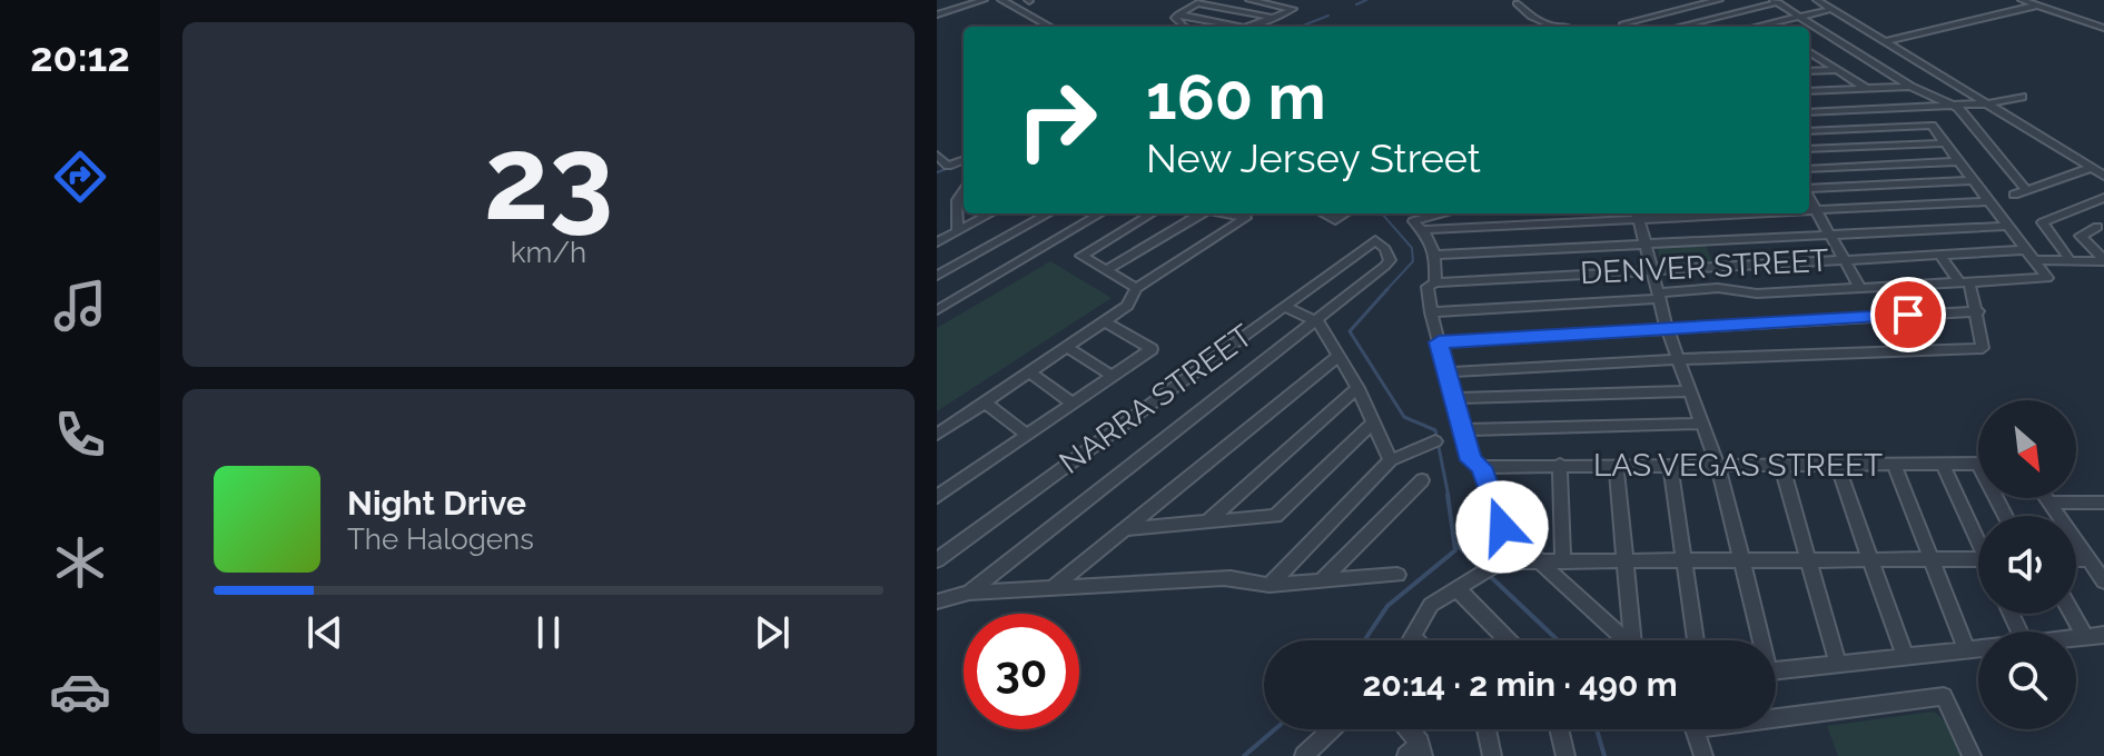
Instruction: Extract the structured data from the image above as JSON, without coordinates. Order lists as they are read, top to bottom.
{
  "streets": {
    "street": ["DENVER STREET", "NARRA STREET", "LAS VEGAS STREET"]
  },
  "north": "bottom right",
  "page": {
    "tabs": "20:12",
    "tile": ["23", "km/h"],
    "turn": ["160 m", "New Jersey Street"],
    "song": ["Night Drive", "The Halogens"],
    "limit": "30",
    "trip": "20:14 · 2 min · 490 m"
  }
}
